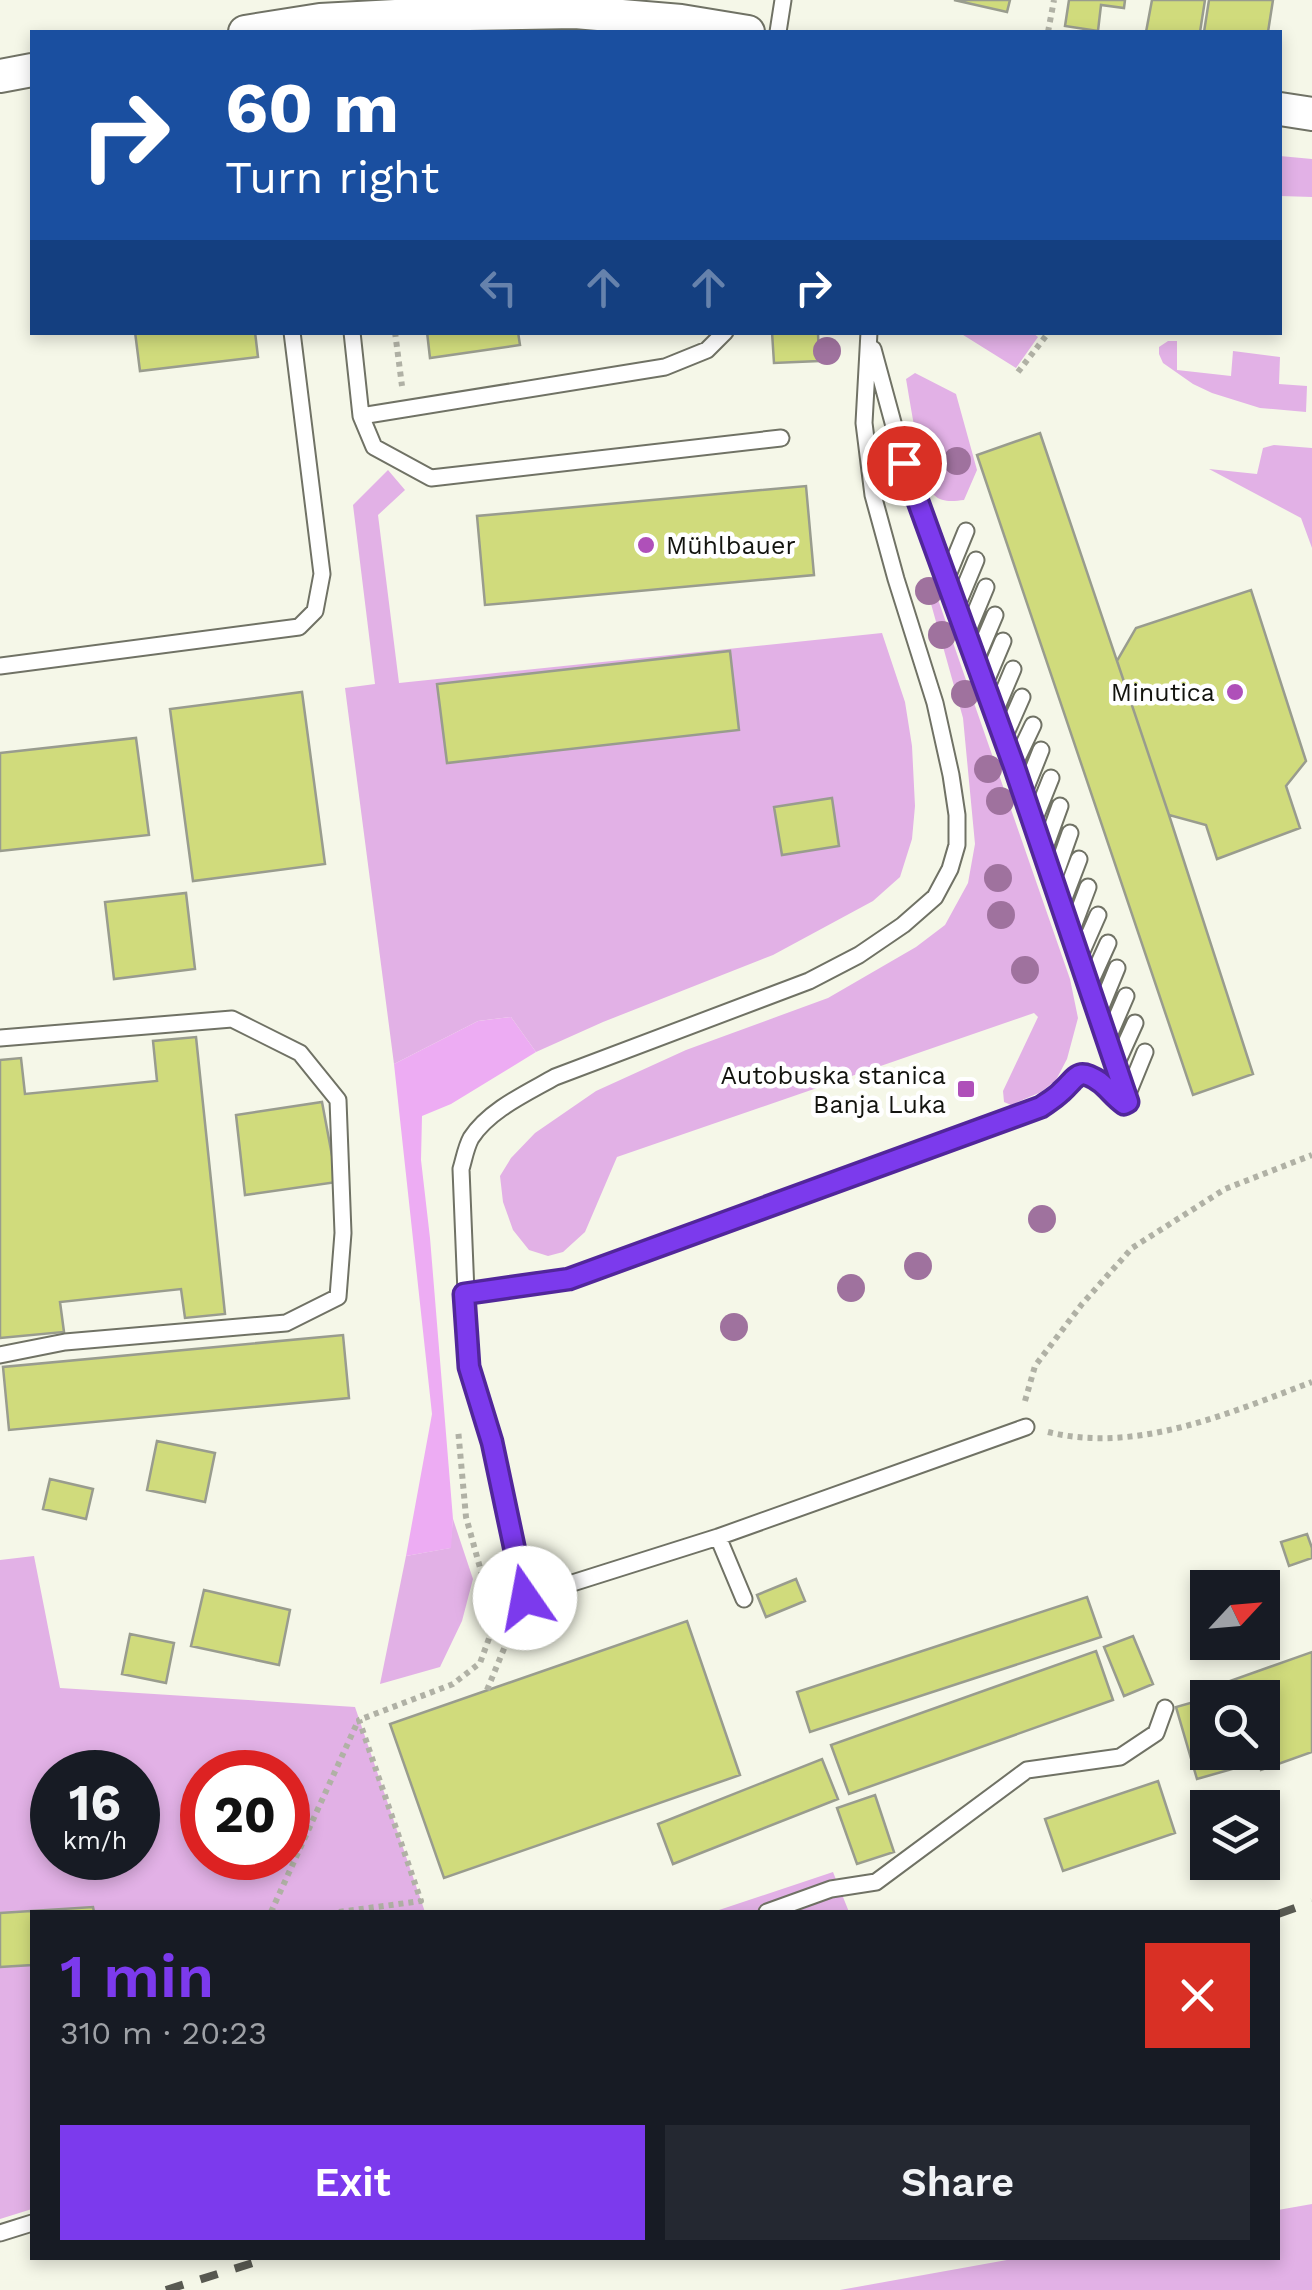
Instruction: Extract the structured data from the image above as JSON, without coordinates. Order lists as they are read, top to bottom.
{
  "places": {
    "other": ["Mühlbauer", "Minutica"],
    "transit": ["Autobuska stanica Banja Luka"]
  },
  "north": "top right",
  "page": {
    "turn": ["60 m", "Turn right"],
    "speed": "16 km/h",
    "limit": "20",
    "heading": ["1 min", "310 m · 20:23"],
    "buttons": ["Exit", "Share"]
  }
}
